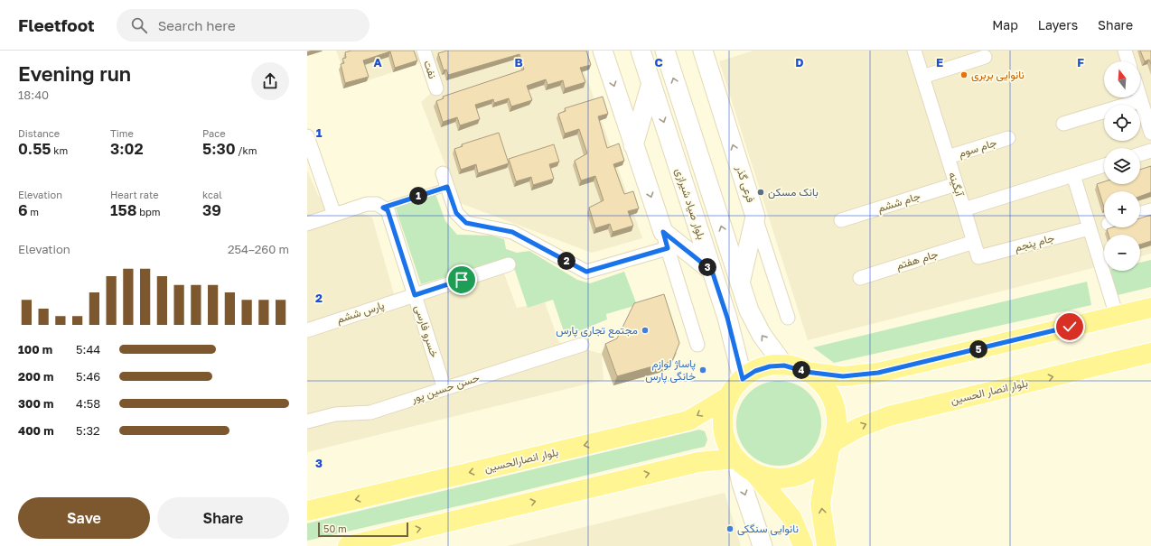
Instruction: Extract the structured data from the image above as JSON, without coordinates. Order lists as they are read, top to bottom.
{
  "streets": {
    "main road": [
      "فرعی گذر",
      "بلوار صیاد شیرازی",
      "بلوار انصار الحسین",
      "بلوار انصارالحسین"
    ],
    "street": [
      "نفت",
      "جام سوم",
      "آبگینه",
      "جام ششم",
      "جام پنجم",
      "جام هفتم",
      "پارس ششم",
      "خسرو فارسی",
      "حسن حسین پور"
    ]
  },
  "crossings": [
    ["جام سوم", "آبگینه"],
    ["آبگینه", "جام ششم"],
    ["بلوار صیاد شیرازی", "بلوار انصار الحسین"],
    ["بلوار صیاد شیرازی", "بلوار انصارالحسین"],
    ["جام پنجم", "جام هفتم"],
    ["پارس ششم", "خسرو فارسی"],
    ["خسرو فارسی", "حسن حسین پور"],
    ["بلوار انصار الحسین", "بلوار انصارالحسین"]
  ],
  "places": [
    "نانوایی بربری",
    "بانک مسکن",
    "مجتمع تجاری پارس",
    "پاساژ لوازم خانگی پارس",
    "نانوایی سنگکی"
  ],
  "scale_bar": "50 m",
  "north": "top",
  "page": {
    "header": "Fleetfoot",
    "search": "Search here",
    "nav": ["Map", "Layers", "Share"],
    "heading": ["Evening run", "18:40"],
    "map_buttons": ["+", "−"],
    "stats": [
      ["Distance", "0.55 km"],
      ["Time", "3:02"],
      ["Pace", "5:30 /km"],
      ["Elevation", "6 m"],
      ["Heart rate", "158 bpm"],
      ["kcal", "39"]
    ],
    "pins": [
      "1",
      "2",
      "3",
      "5",
      "4"
    ],
    "chart": ["Elevation", "254–260 m"],
    "list": [
      {
        "name": "100 m",
        "note": "5:44"
      },
      {
        "name": "200 m",
        "note": "5:46"
      },
      {
        "name": "300 m",
        "note": "4:58"
      },
      {
        "name": "400 m",
        "note": "5:32"
      }
    ],
    "buttons": ["Save", "Share"],
    "scale": "50 m"
  },
  "grid": {
    "columns": [
      "A",
      "B",
      "C",
      "D",
      "E",
      "F"
    ],
    "rows": ["1", "2", "3"]
  }
}
